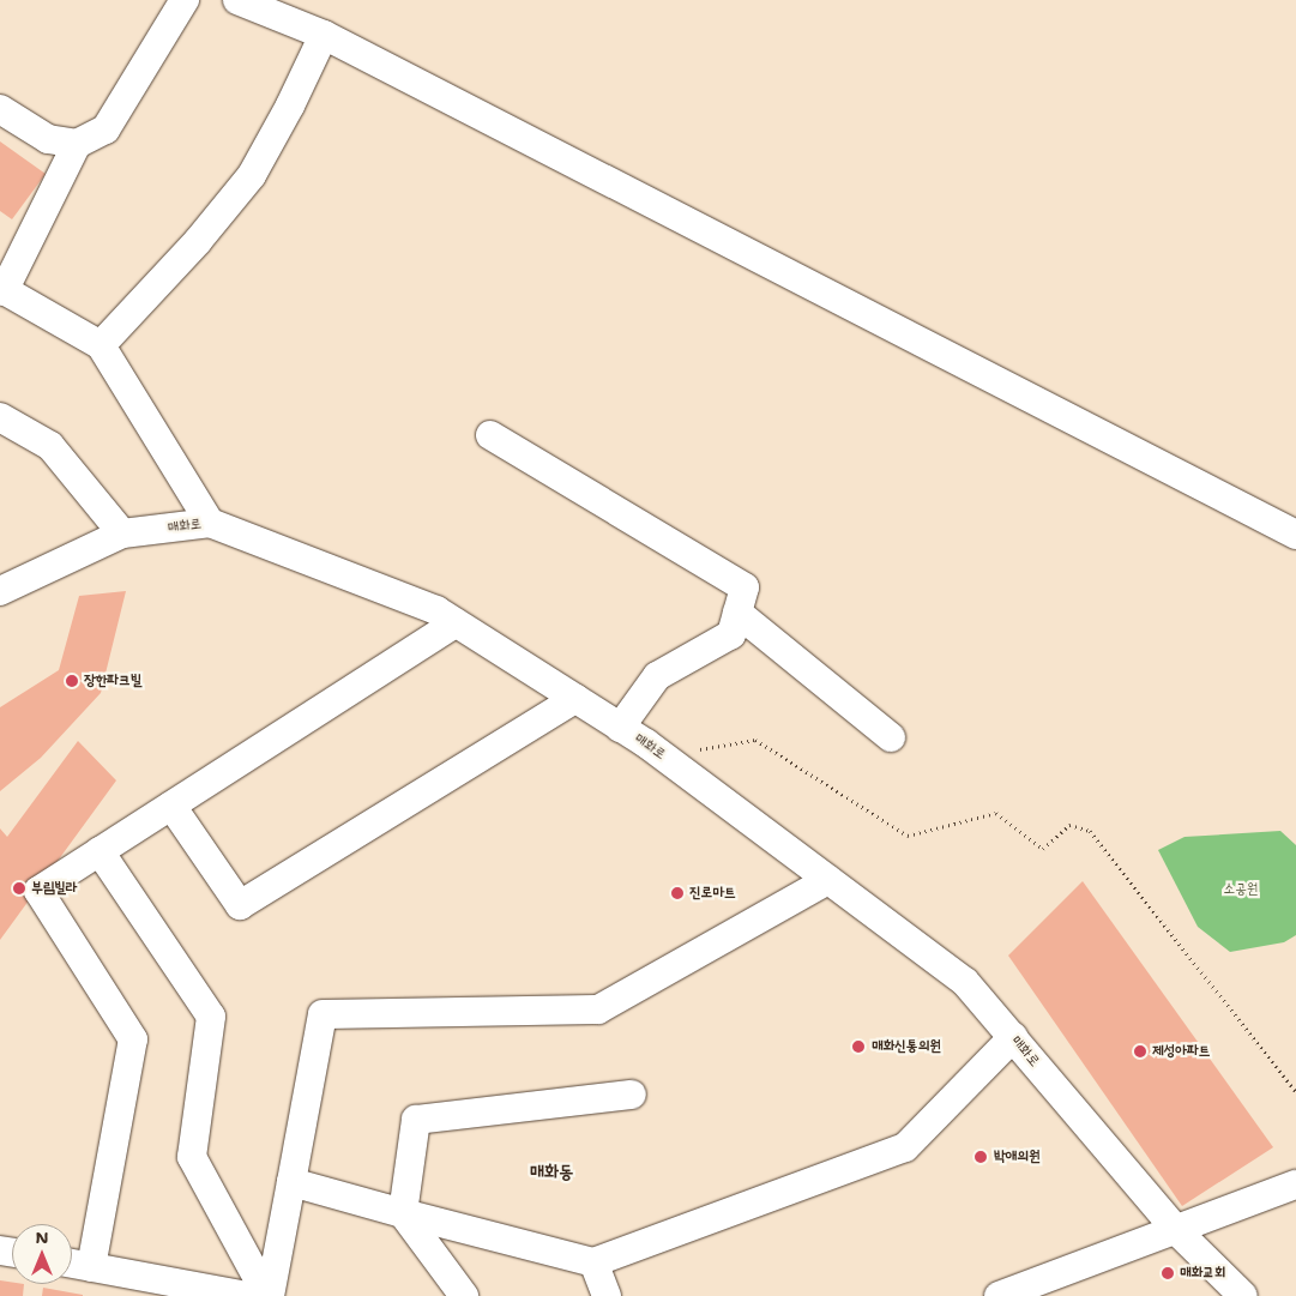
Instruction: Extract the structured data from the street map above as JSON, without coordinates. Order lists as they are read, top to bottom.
{
  "streets": {
    "street": ["매화로"]
  },
  "districts": ["매화동"],
  "parks": ["소공원"],
  "places": [
    "장한파크빌",
    "부림빌라",
    "진로마트",
    "매화신통의원",
    "제성아파트",
    "박애의원",
    "매화교회"
  ],
  "north": "top"
}
